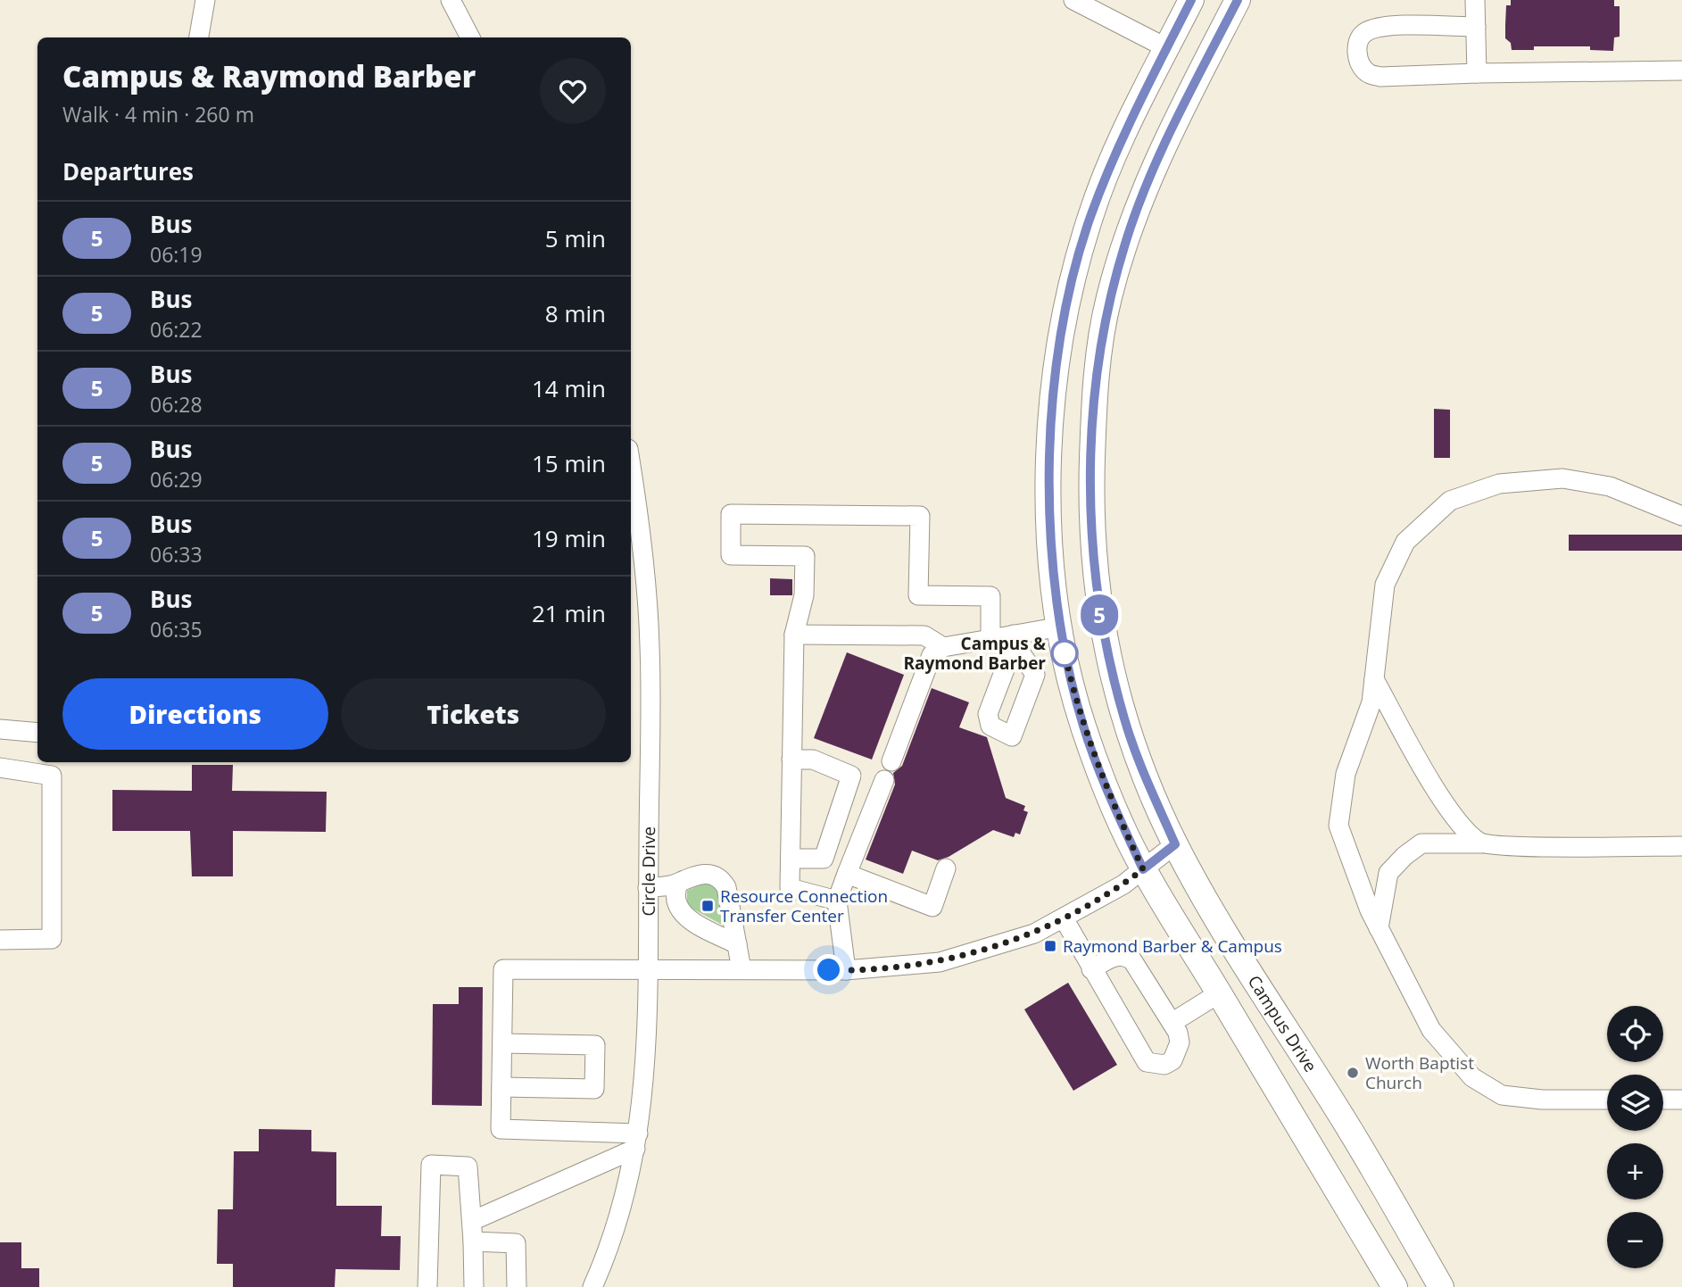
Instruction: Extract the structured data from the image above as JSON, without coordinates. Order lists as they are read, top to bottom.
{
  "streets": {
    "main road": ["Campus Drive"],
    "street": ["Circle Drive"]
  },
  "places": {
    "other": ["Campus & Raymond Barber", "Worth Baptist Church"],
    "transit": ["Resource Connection Transfer Center", "Raymond Barber & Campus"]
  },
  "lines": ["bus line 5"],
  "page": {
    "on_map": "5",
    "heading": [
      ["Campus & Raymond Barber", "Walk · 4 min · 260 m"],
      "Departures"
    ],
    "list": [
      {
        "mark": "5",
        "name": "Bus",
        "note": "06:19",
        "value": "5 min"
      },
      {
        "mark": "5",
        "name": "Bus",
        "note": "06:22",
        "value": "8 min"
      },
      {
        "mark": "5",
        "name": "Bus",
        "note": "06:28",
        "value": "14 min"
      },
      {
        "mark": "5",
        "name": "Bus",
        "note": "06:29",
        "value": "15 min"
      },
      {
        "mark": "5",
        "name": "Bus",
        "note": "06:33",
        "value": "19 min"
      },
      {
        "mark": "5",
        "name": "Bus",
        "note": "06:35",
        "value": "21 min"
      }
    ],
    "buttons": ["Directions", "Tickets"],
    "map_buttons": ["+", "−"]
  }
}
